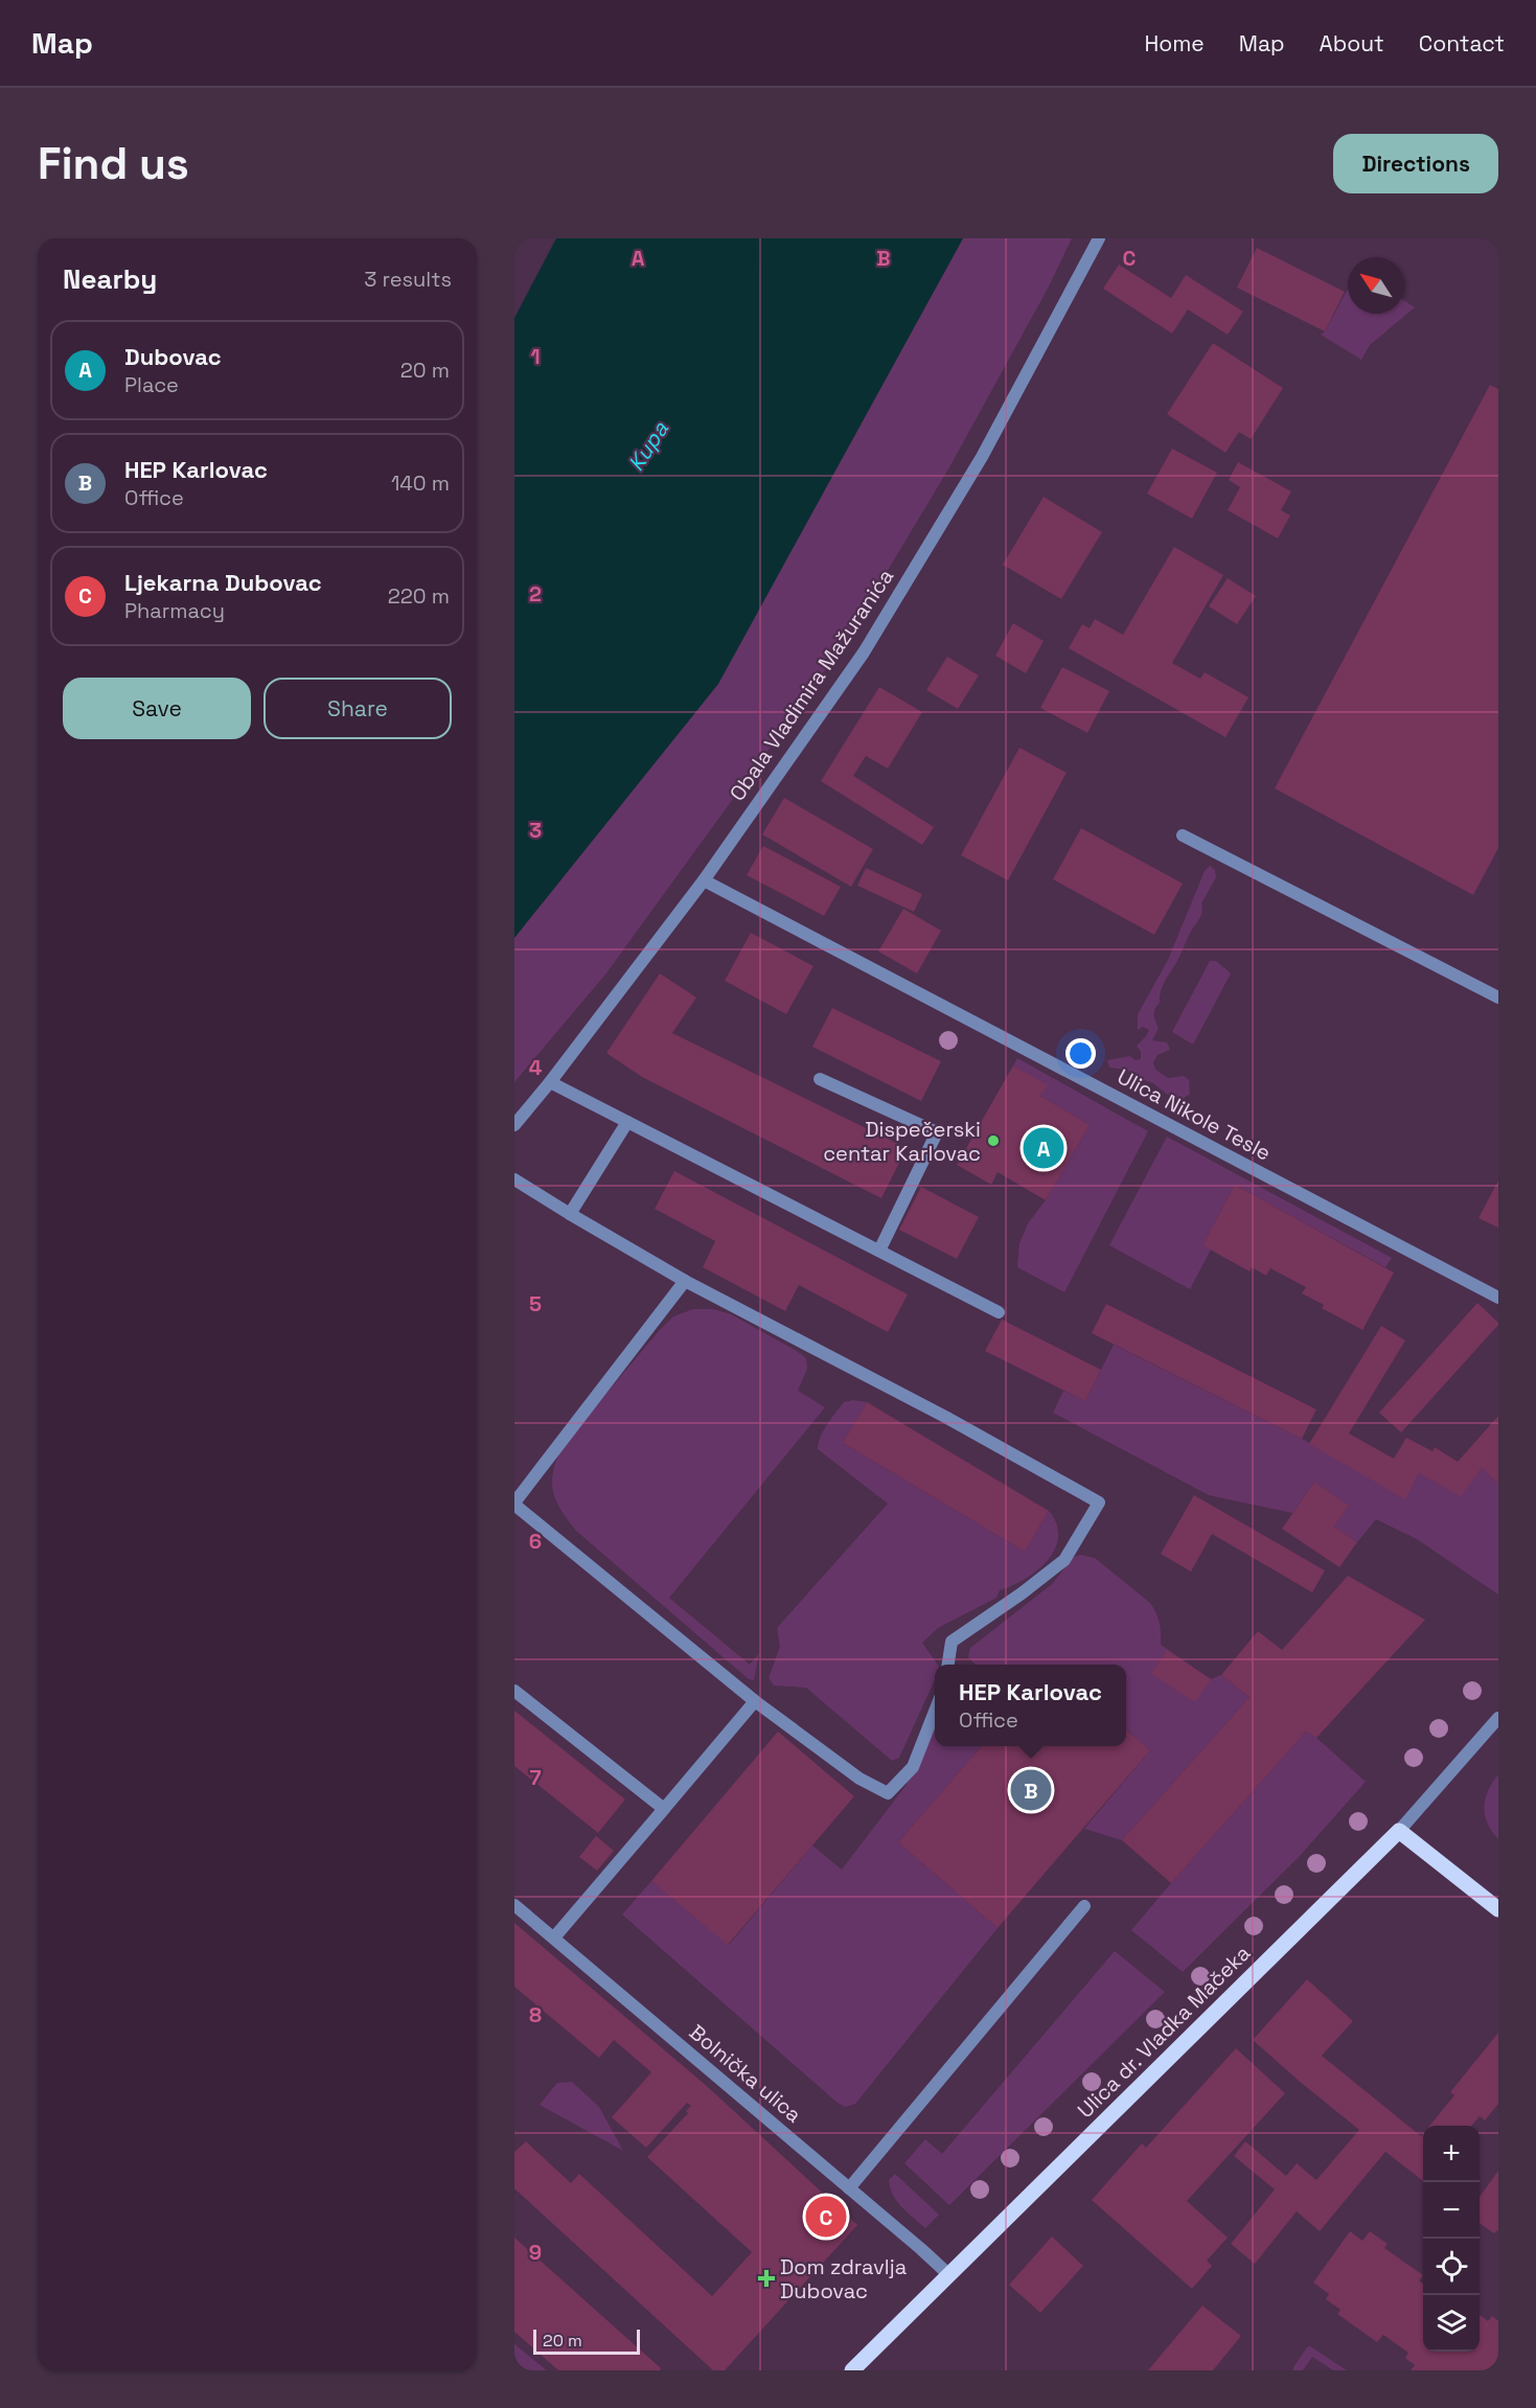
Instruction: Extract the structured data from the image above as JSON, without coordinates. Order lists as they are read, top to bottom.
{
  "streets": {
    "main road": ["Ulica dr. Vladka Mačeka"],
    "street": ["Obala Vladimira Mažuranića", "Ulica Nikole Tesle", "Bolnička ulica"]
  },
  "crossings": [
    ["Obala Vladimira Mažuranića", "Ulica Nikole Tesle"],
    ["Ulica dr. Vladka Mačeka", "Bolnička ulica"]
  ],
  "water": ["Kupa"],
  "places": {
    "other": ["Dispečerski centar Karlovac"],
    "health": ["Dom zdravlja Dubovac"]
  },
  "scale_bar": "20 m",
  "north": "top left",
  "page": {
    "header": "Map",
    "nav": [
      "Home",
      "Map",
      "About",
      "Contact"
    ],
    "buttons": [
      "Directions",
      ["Save", "Share"]
    ],
    "title": "Find us",
    "heading": ["Nearby", "3 results"],
    "list": [
      {
        "mark": "A",
        "name": "Dubovac",
        "note": "Place",
        "value": "20 m"
      },
      {
        "mark": "B",
        "name": "HEP Karlovac",
        "note": "Office",
        "value": "140 m"
      },
      {
        "mark": "C",
        "name": "Ljekarna Dubovac",
        "note": "Pharmacy",
        "value": "220 m"
      }
    ],
    "pins": ["A", "B", "C"],
    "popup": ["HEP Karlovac", "Office"],
    "map_buttons": ["+", "−"],
    "scale": "20 m"
  },
  "grid": {
    "columns": ["A", "B", "C"],
    "rows": [
      "1",
      "2",
      "3",
      "4",
      "5",
      "6",
      "7",
      "8",
      "9"
    ]
  }
}
